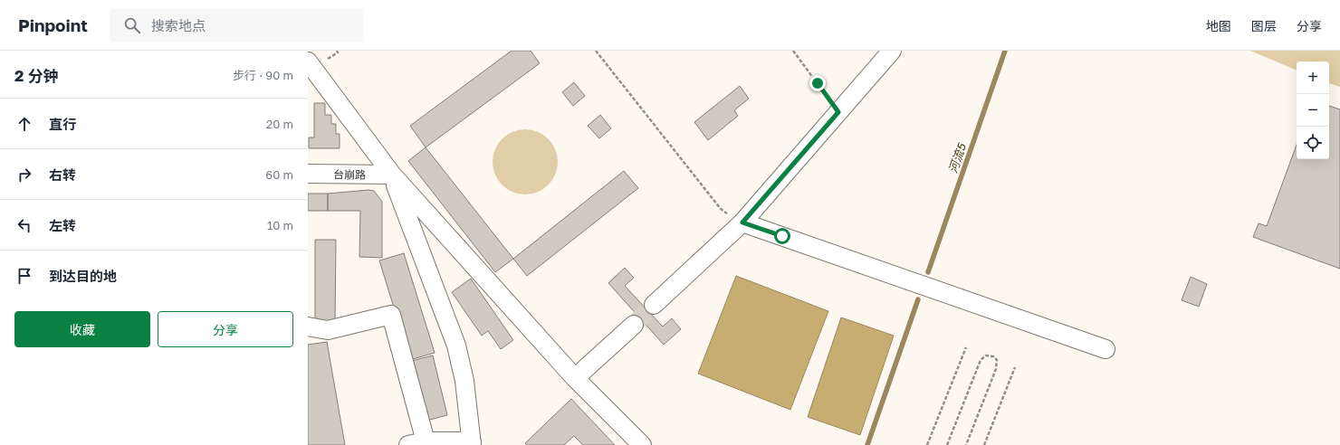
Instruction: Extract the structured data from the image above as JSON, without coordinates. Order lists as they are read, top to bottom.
{
  "streets": {
    "street": ["台崩路"]
  },
  "water": ["河流5"],
  "page": {
    "header": "Pinpoint",
    "search": "搜索地点",
    "nav": ["地图", "图层", "分享"],
    "heading": ["2 分钟", "步行 · 90 m"],
    "map_buttons": ["+", "−"],
    "list": [
      ["直行", "20 m"],
      ["右转", "60 m"],
      ["左转", "10 m"],
      "到达目的地"
    ],
    "buttons": ["收藏", "分享"]
  }
}
